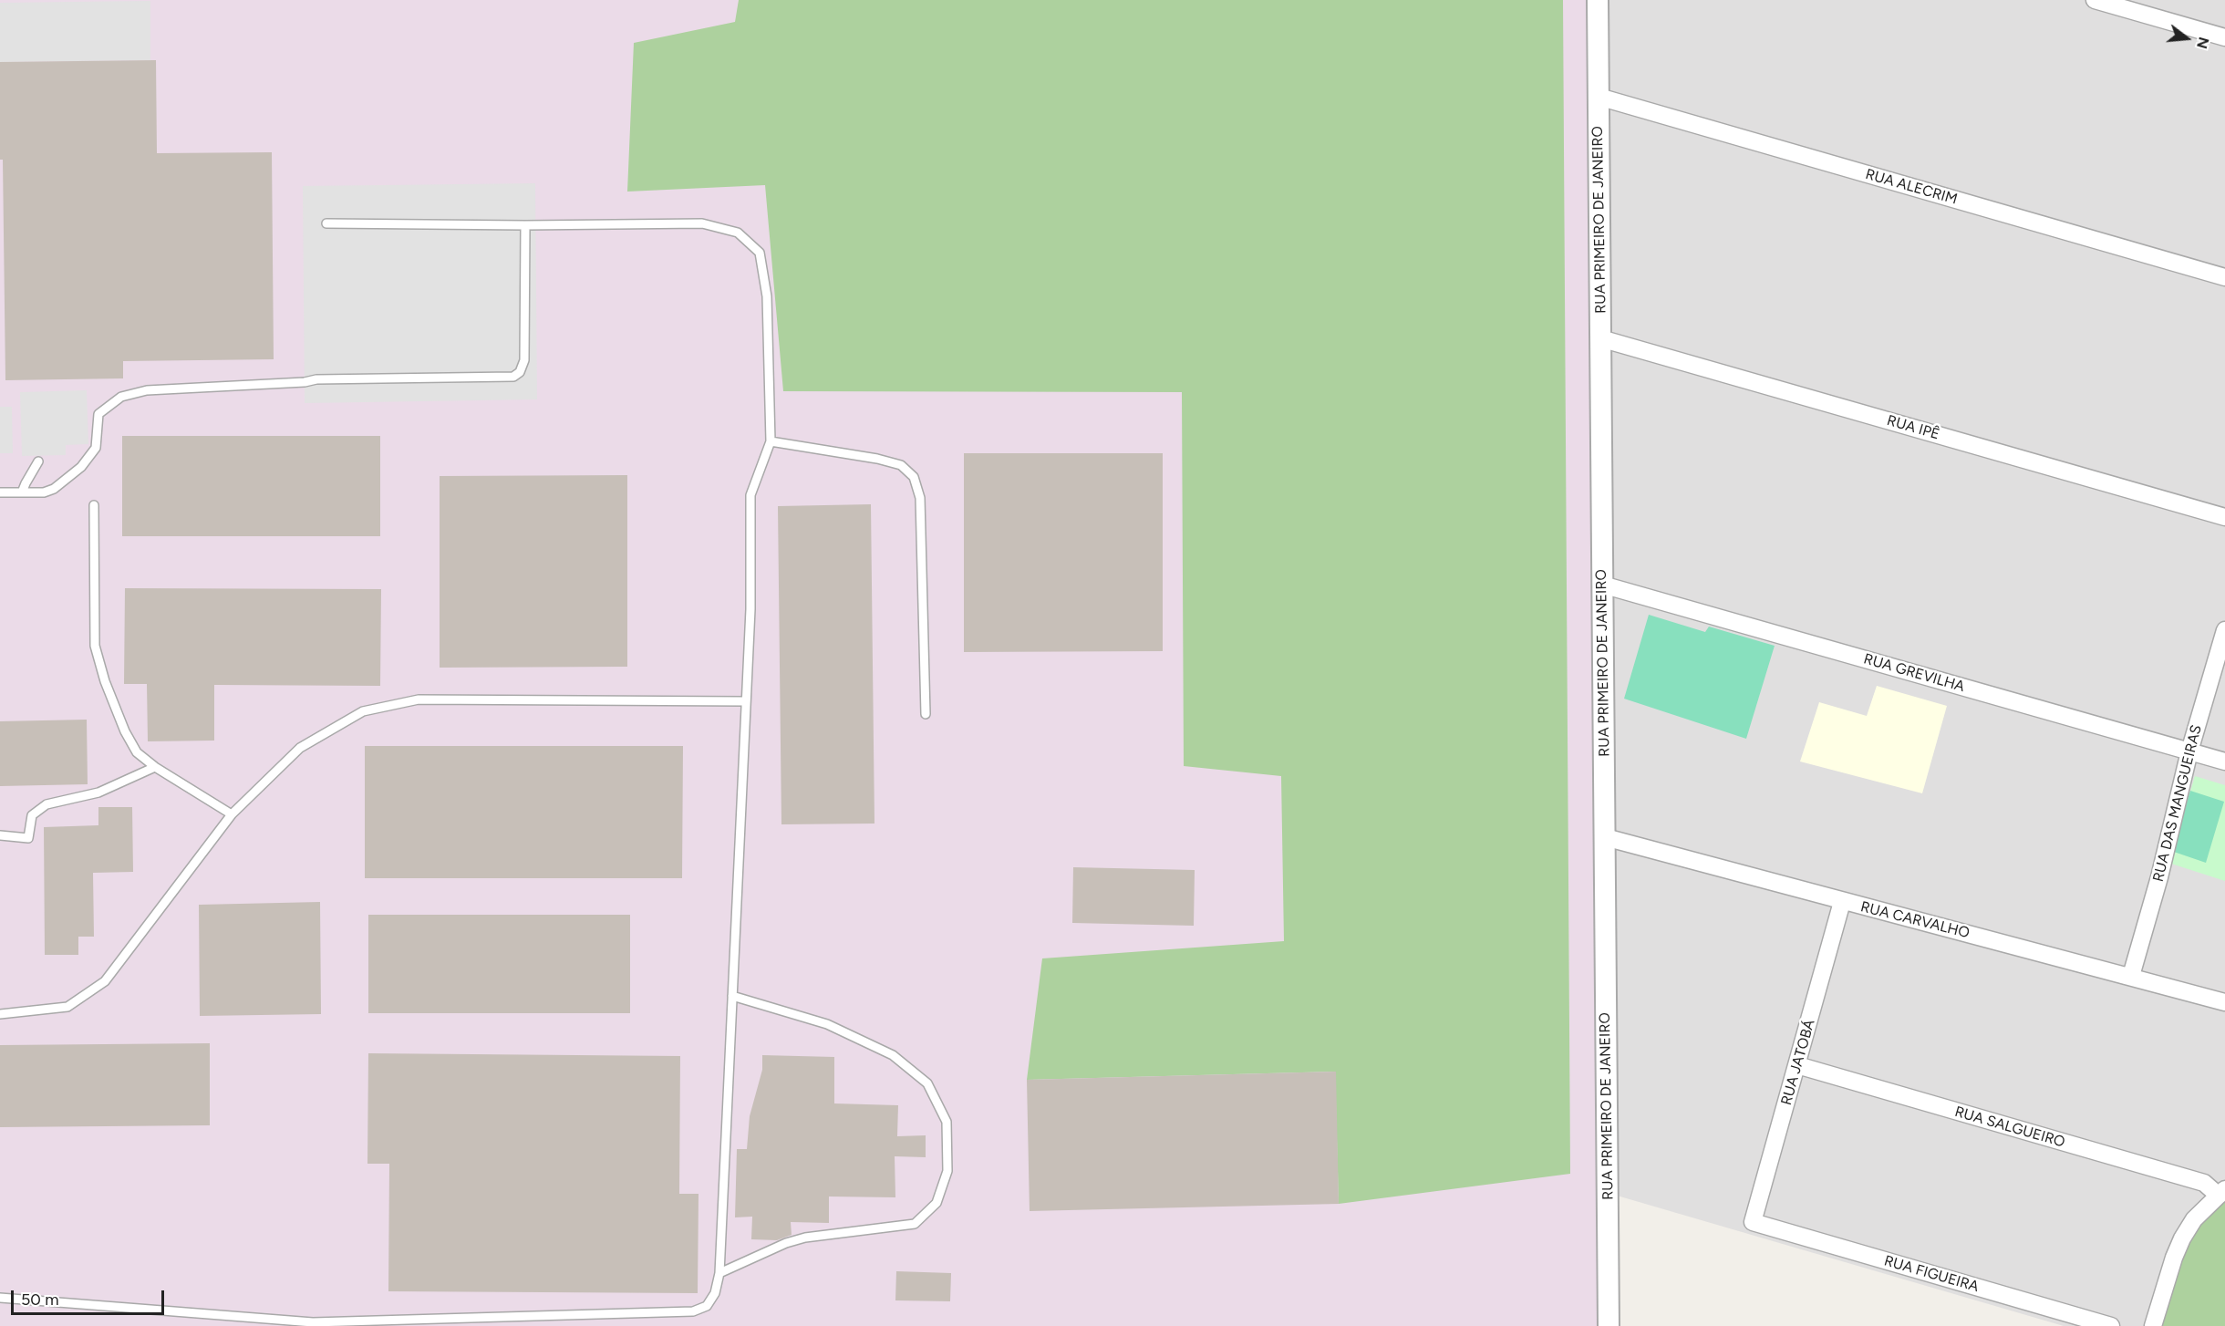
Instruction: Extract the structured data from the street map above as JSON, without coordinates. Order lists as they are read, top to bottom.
{
  "streets": {
    "street": [
      "RUA ALECRIM",
      "RUA PRIMEIRO DE JANEIRO",
      "RUA IPÊ",
      "RUA GREVILHA",
      "RUA DAS MANGUEIRAS",
      "RUA CARVALHO",
      "RUA JATOBÁ",
      "RUA SALGUEIRO",
      "RUA FIGUEIRA"
    ]
  },
  "crossings": [
    ["RUA ALECRIM", "RUA PRIMEIRO DE JANEIRO"],
    ["RUA PRIMEIRO DE JANEIRO", "RUA IPÊ"],
    ["RUA PRIMEIRO DE JANEIRO", "RUA GREVILHA"],
    ["RUA PRIMEIRO DE JANEIRO", "RUA CARVALHO"],
    ["RUA GREVILHA", "RUA DAS MANGUEIRAS"],
    ["RUA DAS MANGUEIRAS", "RUA CARVALHO"],
    ["RUA CARVALHO", "RUA JATOBÁ"],
    ["RUA JATOBÁ", "RUA SALGUEIRO"],
    ["RUA JATOBÁ", "RUA FIGUEIRA"]
  ],
  "scale_bar": "50 m",
  "north": "right"
}
